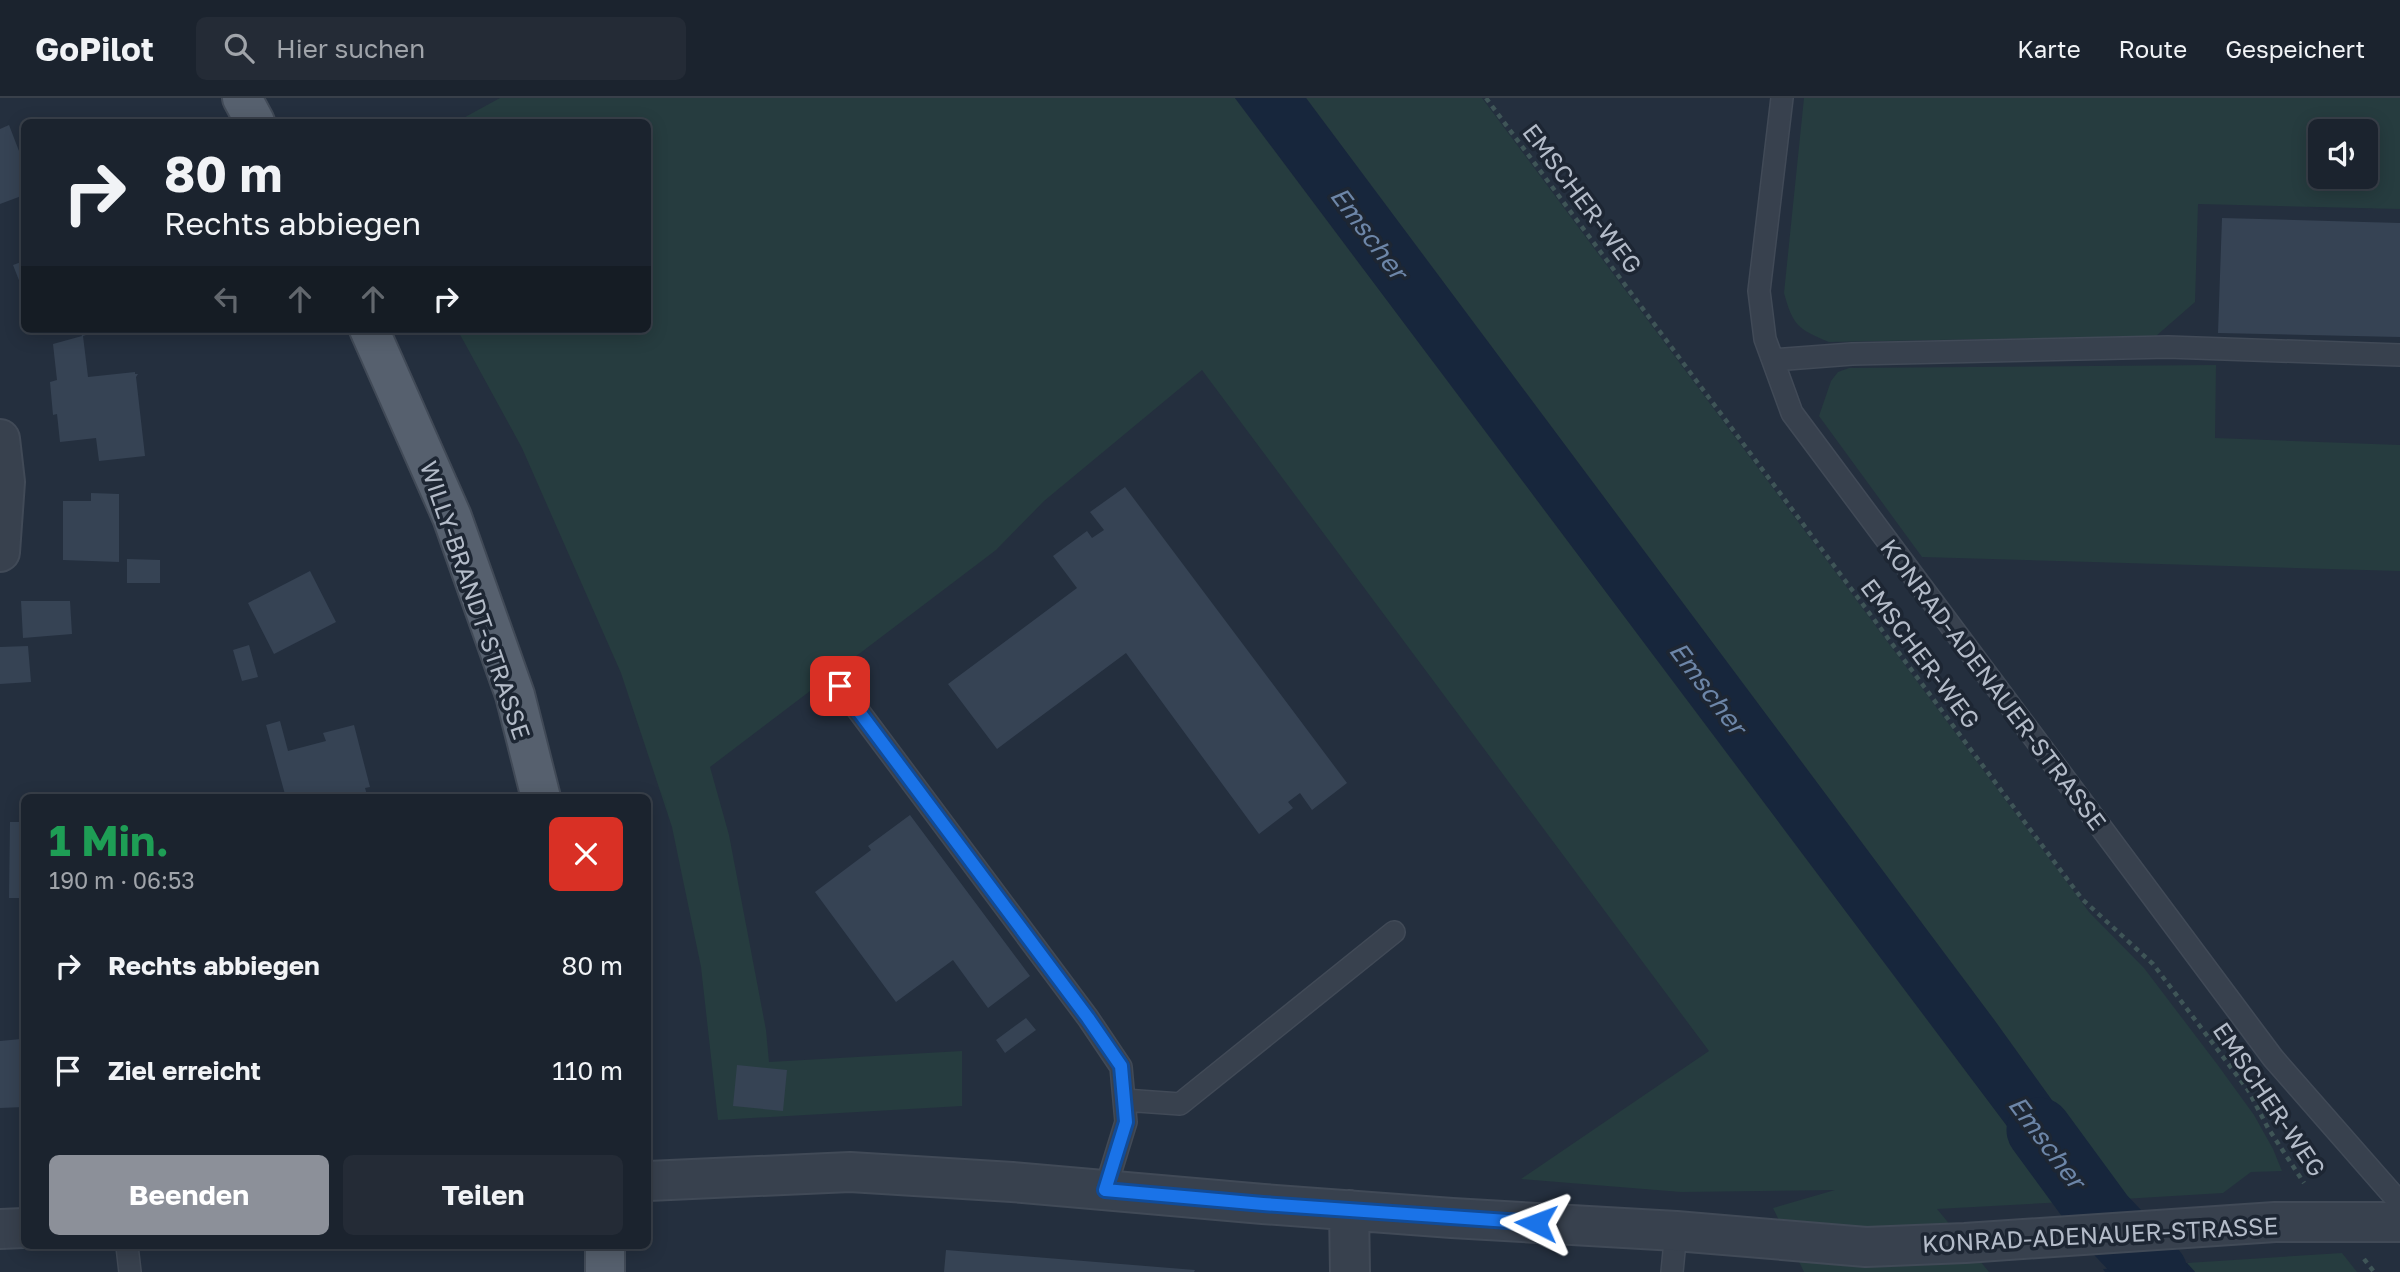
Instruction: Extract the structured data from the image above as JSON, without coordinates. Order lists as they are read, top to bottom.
{
  "streets": {
    "main road": ["WILLY-BRANDT-STRASSE"],
    "street": ["KONRAD-ADENAUER-STRASSE"],
    "path": ["EMSCHER-WEG"]
  },
  "crossings": [
    ["EMSCHER-WEG", "KONRAD-ADENAUER-STRASSE"]
  ],
  "water": ["Emscher"],
  "page": {
    "header": "GoPilot",
    "search": "Hier suchen",
    "nav": ["Karte", "Route", "Gespeichert"],
    "turn": ["80 m", "Rechts abbiegen"],
    "heading": ["1 Min.", "190 m · 06:53"],
    "list": [
      {
        "name": "Rechts abbiegen",
        "value": "80 m"
      },
      {
        "name": "Ziel erreicht",
        "value": "110 m"
      }
    ],
    "buttons": ["Beenden", "Teilen"]
  }
}
